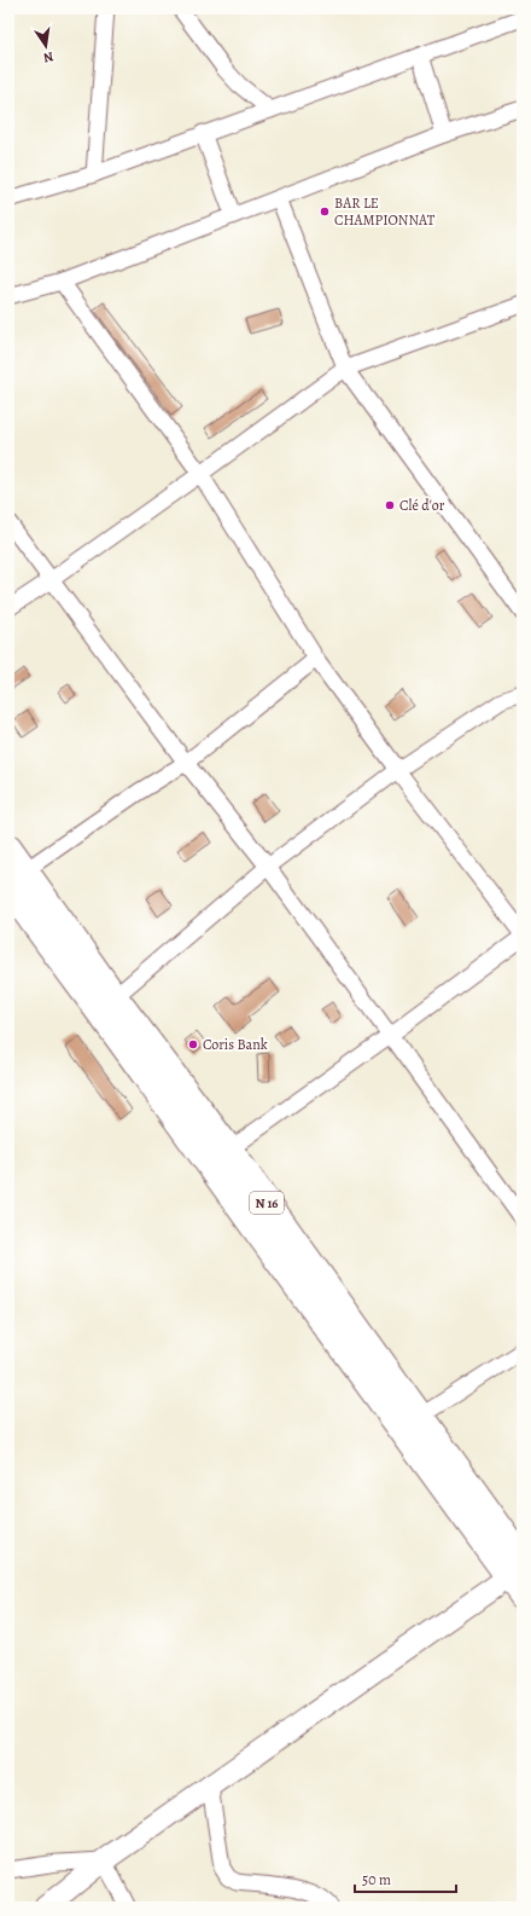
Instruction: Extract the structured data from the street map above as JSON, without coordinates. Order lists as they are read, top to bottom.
{
  "streets": {
    "highway": ["N 16"]
  },
  "places": ["BAR LE CHAMPIONNAT", "Clé d'or", "Coris Bank"],
  "scale_bar": "50 m",
  "north": "bottom"
}
